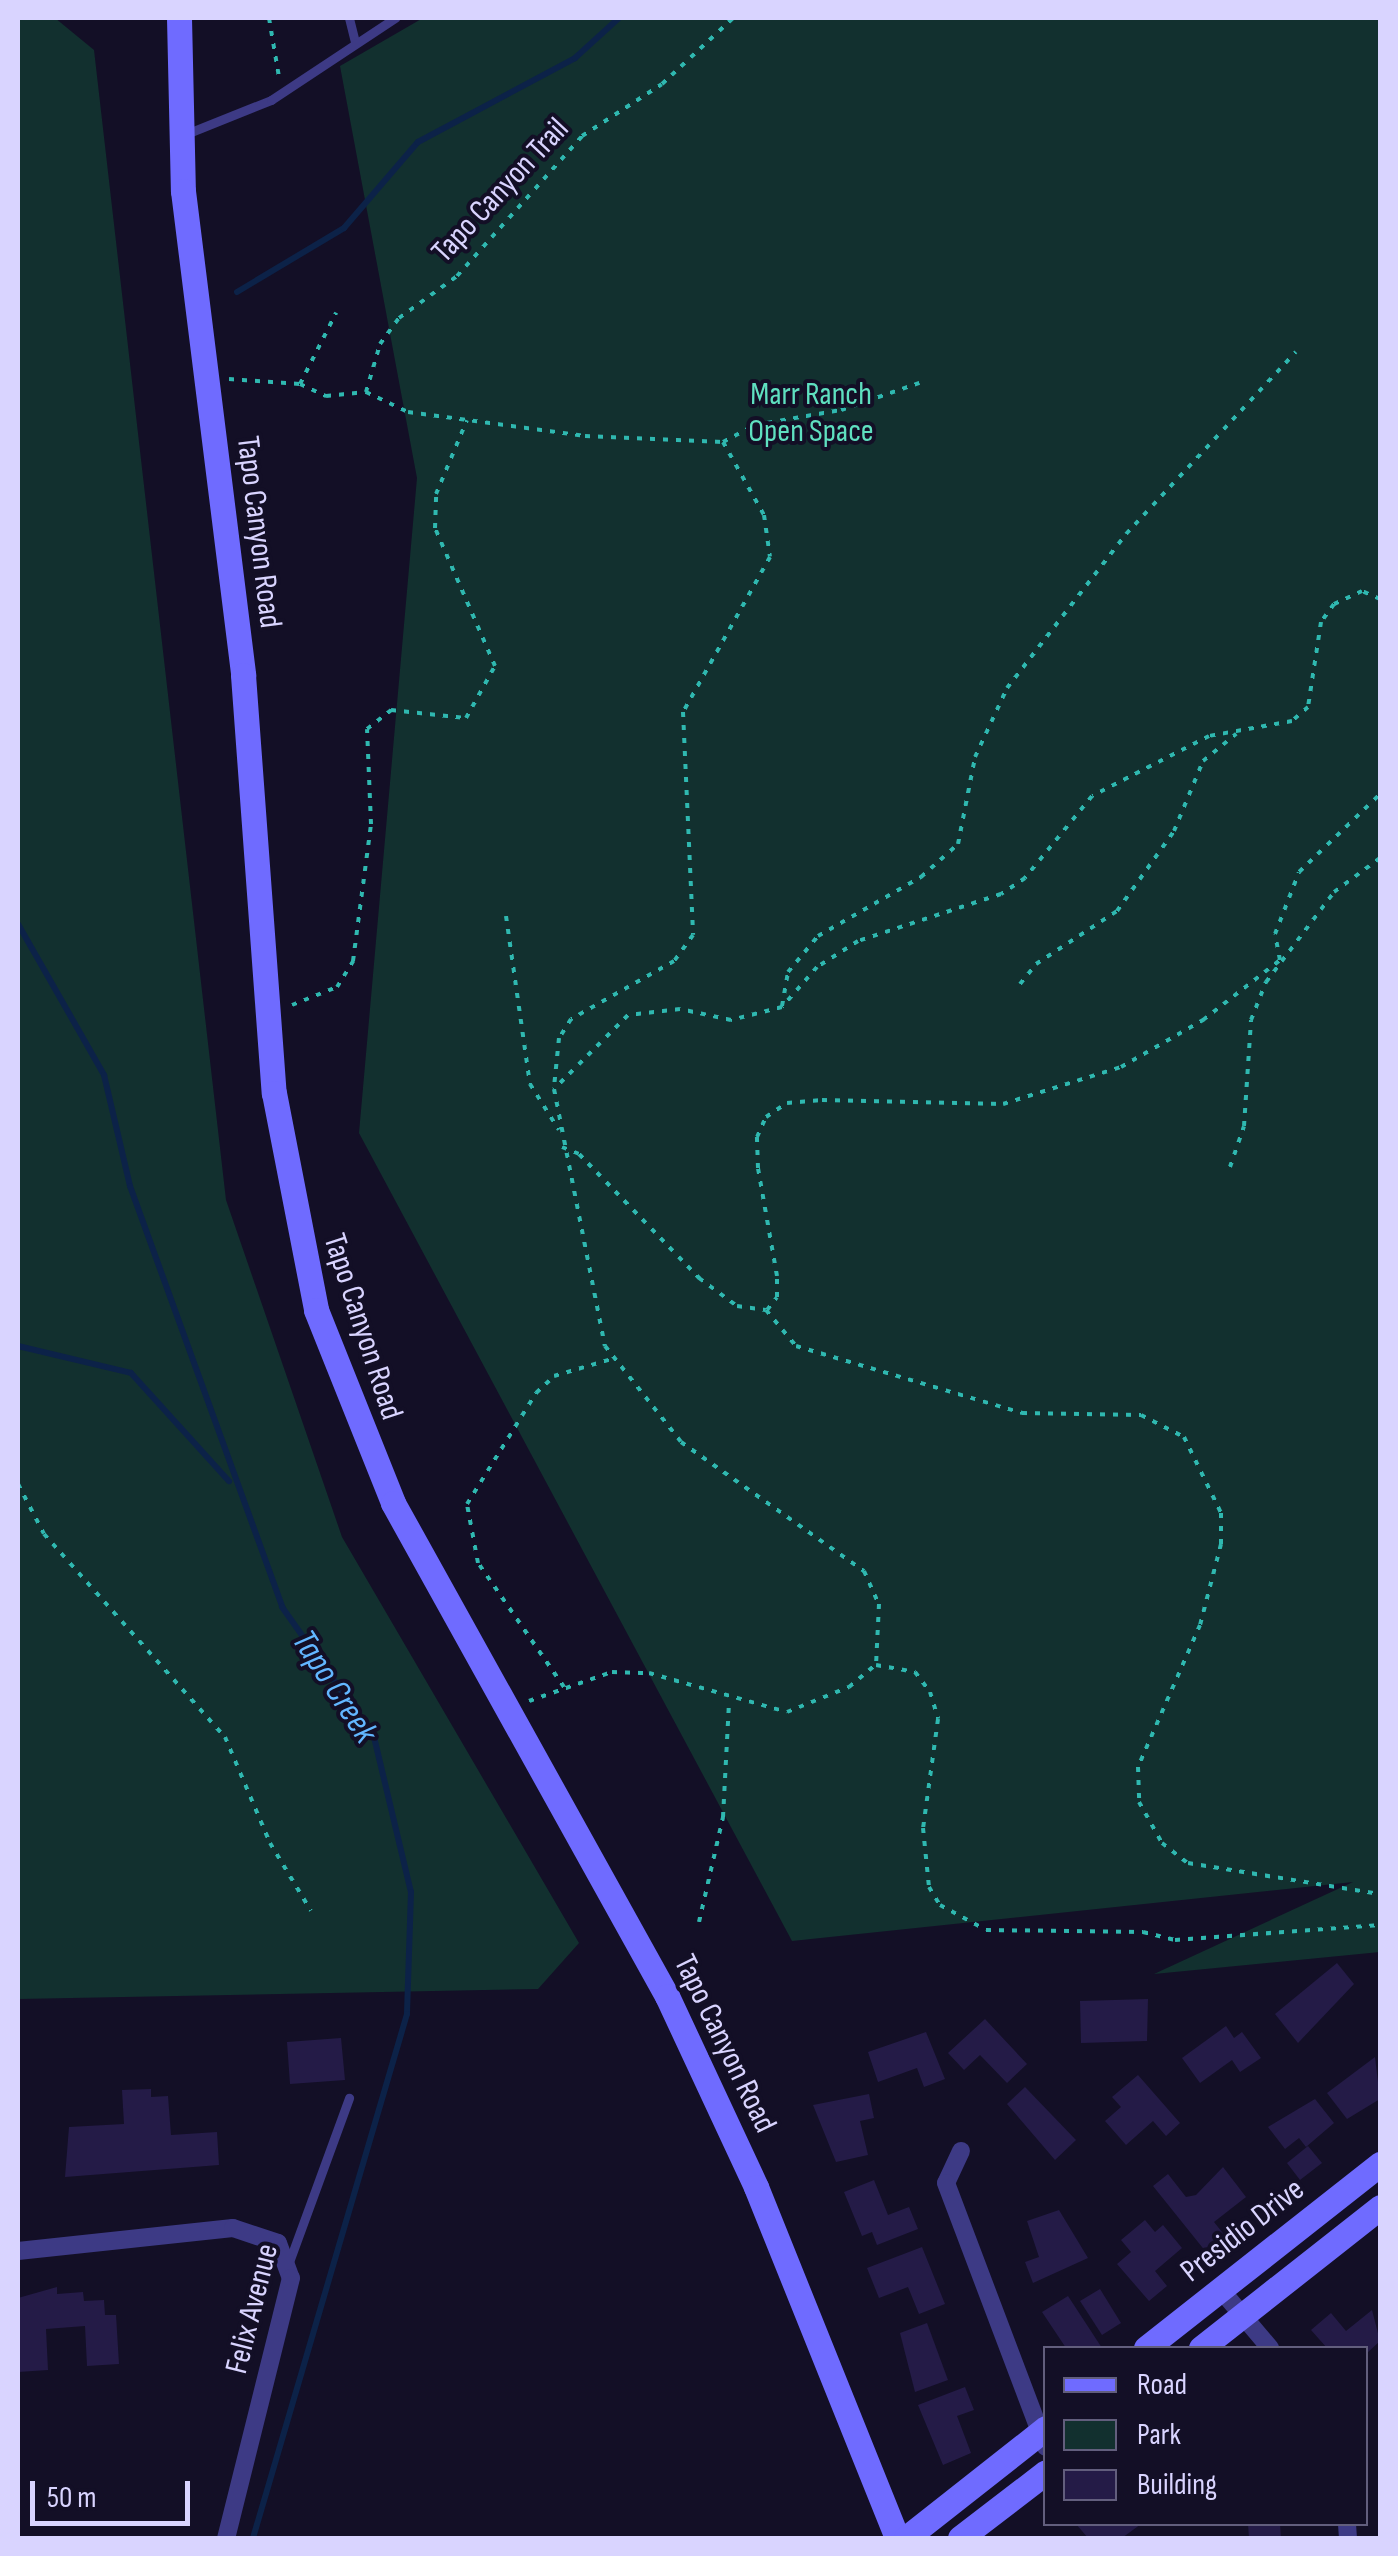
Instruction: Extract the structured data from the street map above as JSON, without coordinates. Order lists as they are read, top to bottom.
{
  "streets": {
    "main road": ["Tapo Canyon Road", "Presidio Drive"],
    "street": ["Felix Avenue"],
    "path": ["Tapo Canyon Trail"]
  },
  "water": ["Tapo Creek"],
  "parks": ["Marr Ranch Open Space"],
  "legend": ["Road", "Park", "Building"],
  "scale_bar": "50 m"
}
